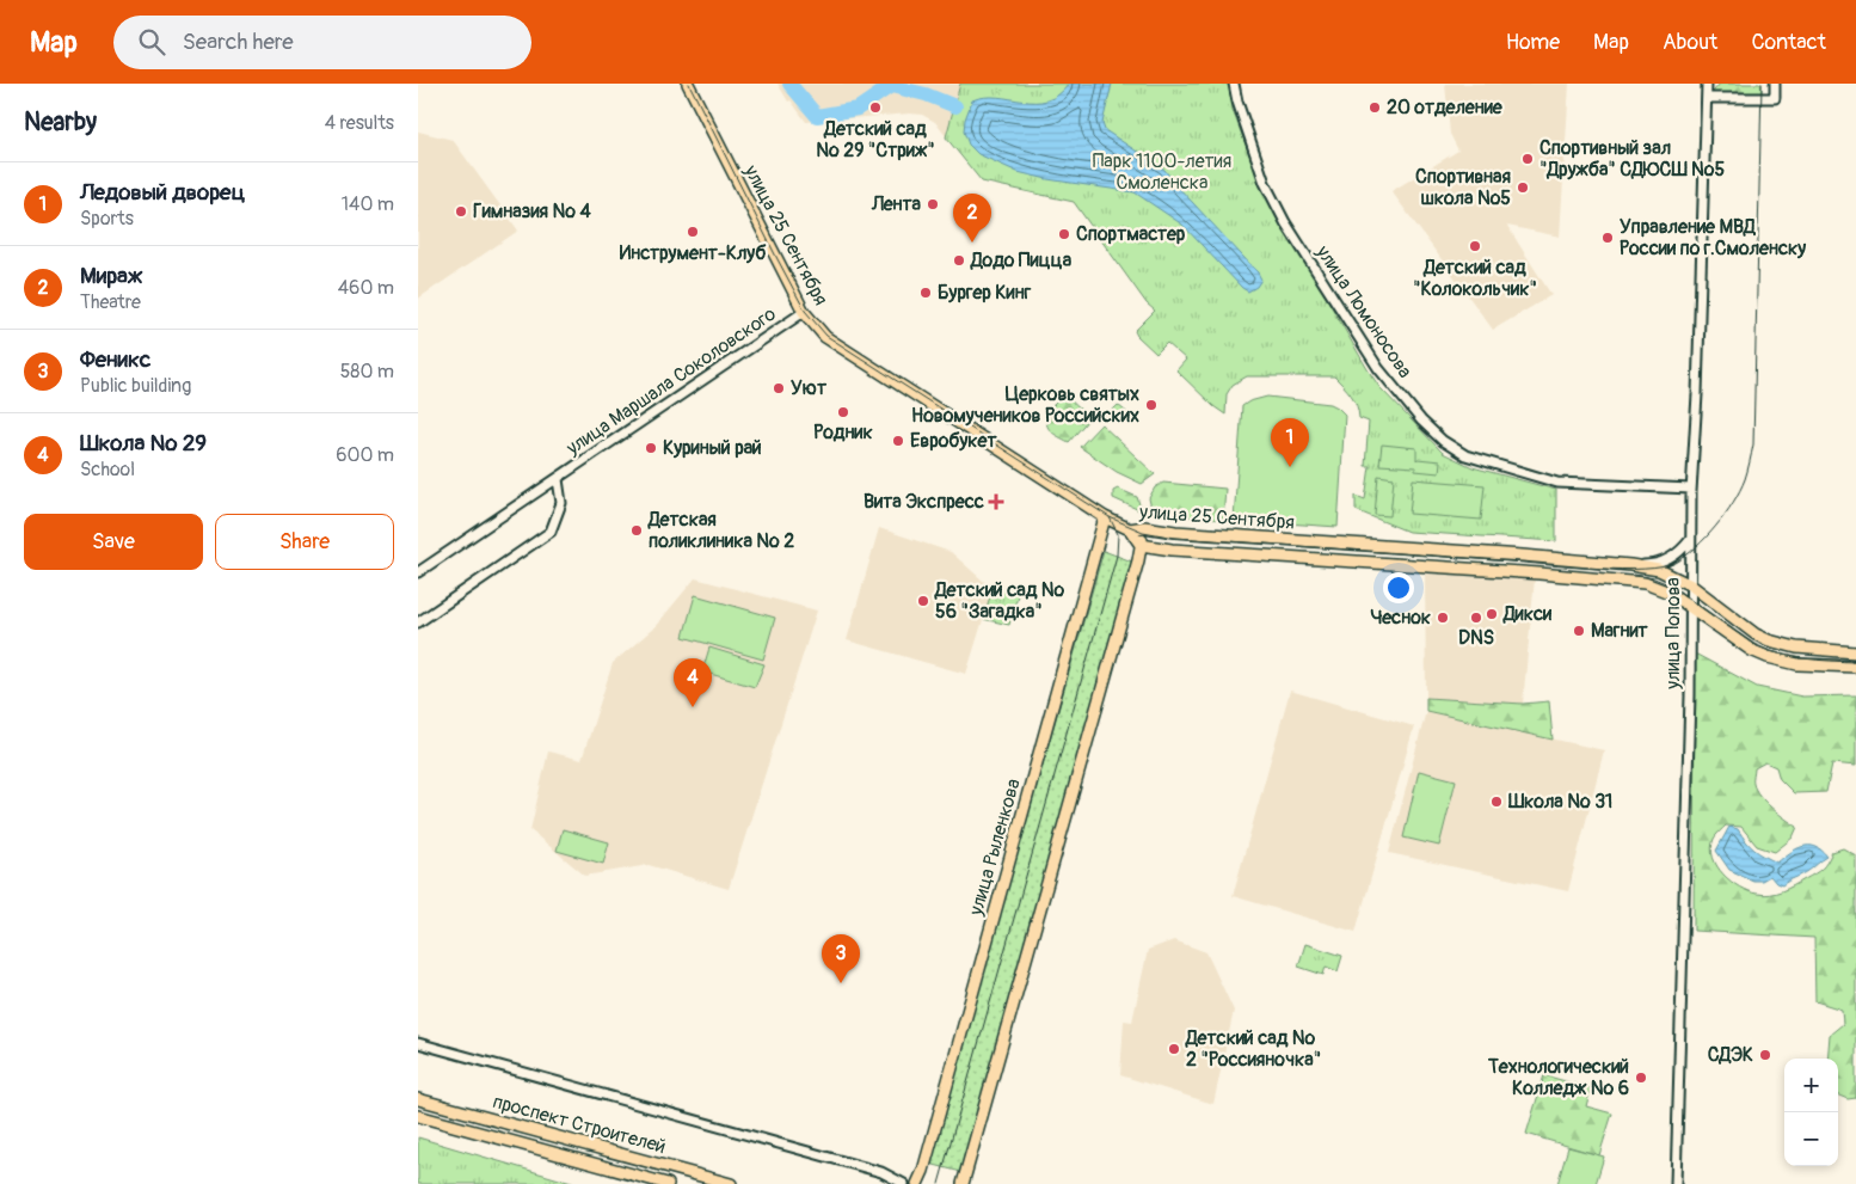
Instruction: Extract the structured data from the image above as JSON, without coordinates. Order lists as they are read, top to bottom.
{
  "streets": {
    "main road": ["улица 25 Сентября", "улица Рыленкова", "проспект Строителей"],
    "street": ["улица Ломоносова", "улица Маршала Соколовского", "улица Попова"]
  },
  "crossings": [
    ["улица 25 Сентября", "улица Маршала Соколовского"],
    ["улица 25 Сентября", "улица Попова"],
    ["улица 25 Сентября", "улица Рыленкова"],
    ["улица Ломоносова", "улица Попова"]
  ],
  "parks": ["Парк 1100-летия Смоленска"],
  "places": {
    "other": [
      "Детский сад № 29 \"Стриж\"",
      "20 отделение",
      "Спортивный зал \"Дружба\" СДЮСШ №5",
      "Спортивная школа №5",
      "Лента",
      "Гимназия № 4",
      "Инструмент-Клуб",
      "Спортмастер",
      "Управление МВД России по г.Смоленску",
      "Детский сад \"Колокольчик\"",
      "Додо Пицца",
      "Бургер Кинг",
      "Уют",
      "Церковь святых Новомучеников Российских",
      "Родник",
      "Евробукет",
      "Куриный рай",
      "Детская поликлиника № 2",
      "Детский сад № 56 \"Загадка\"",
      "Дикси",
      "Чеснок",
      "DNS",
      "Магнит",
      "Школа № 31",
      "Детский сад № 2 \"Россияночка\"",
      "СДЭК",
      "Технологический Колледж № 6"
    ],
    "health": ["Вита Экспресс"]
  },
  "page": {
    "header": "Map",
    "search": "Search here",
    "nav": [
      "Home",
      "Map",
      "About",
      "Contact"
    ],
    "heading": ["Nearby", "4 results"],
    "list": [
      {
        "mark": "1",
        "name": "Ледовый дворец",
        "note": "Sports",
        "value": "140 m"
      },
      {
        "mark": "2",
        "name": "Мираж",
        "note": "Theatre",
        "value": "460 m"
      },
      {
        "mark": "3",
        "name": "Феникс",
        "note": "Public building",
        "value": "580 m"
      },
      {
        "mark": "4",
        "name": "Школа № 29",
        "note": "School",
        "value": "600 m"
      }
    ],
    "pins": [
      "2",
      "1",
      "4",
      "3"
    ],
    "buttons": ["Save", "Share"],
    "map_buttons": ["+", "−"]
  }
}
